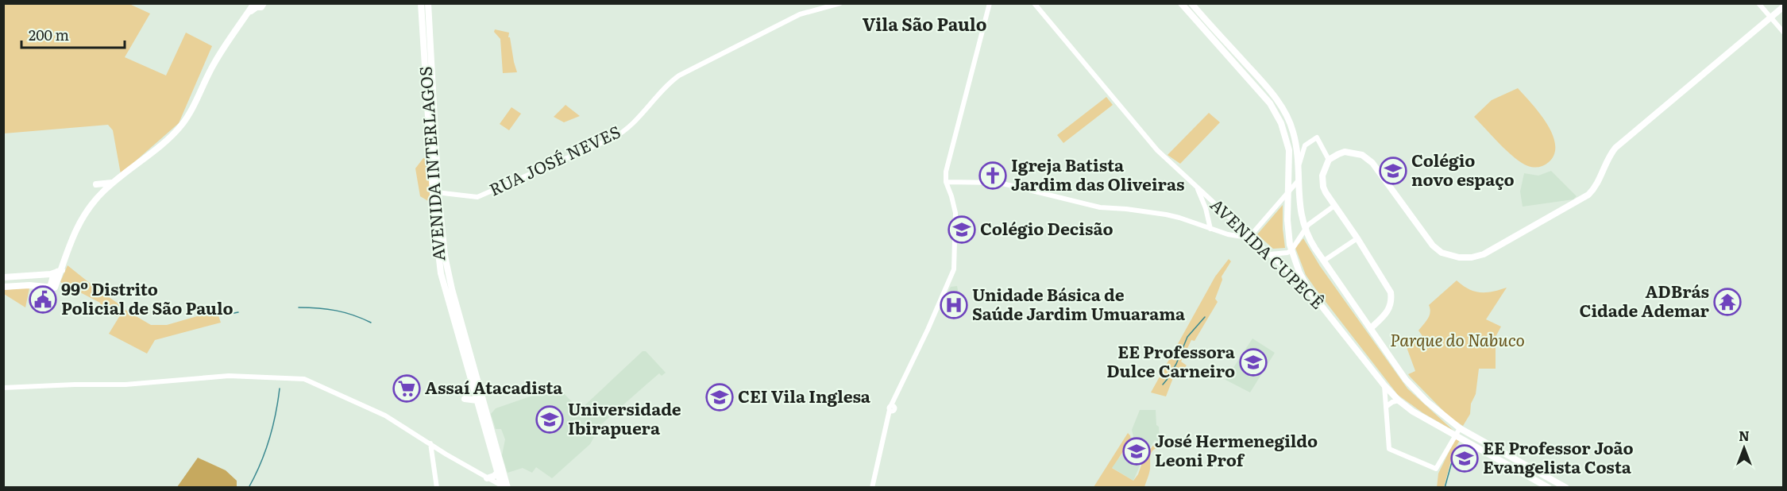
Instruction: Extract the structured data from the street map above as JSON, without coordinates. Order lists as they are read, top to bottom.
{
  "streets": {
    "main road": ["AVENIDA INTERLAGOS", "AVENIDA CUPECÊ"],
    "street": ["RUA JOSÉ NEVES"]
  },
  "crossings": [
    ["RUA JOSÉ NEVES", "AVENIDA INTERLAGOS"]
  ],
  "districts": ["Vila São Paulo"],
  "parks": ["Parque do Nabuco"],
  "places": {
    "school or university": [
      "Colégio novo espaço",
      "Colégio Decisão",
      "EE Professora Dulce Carneiro",
      "CEI Vila Inglesa",
      "Universidade Ibirapuera",
      "José Hermenegildo Leoni Prof",
      "EE Professor João Evangelista Costa"
    ],
    "church": ["Igreja Batista Jardim das Oliveiras"],
    "public building": ["99º Distrito Policial de São Paulo"],
    "temple": ["ADBrás Cidade Ademar"],
    "hospital": ["Unidade Básica de Saúde Jardim Umuarama"],
    "supermarket": ["Assaí Atacadista"]
  },
  "scale_bar": "200 m",
  "north": "top"
}
